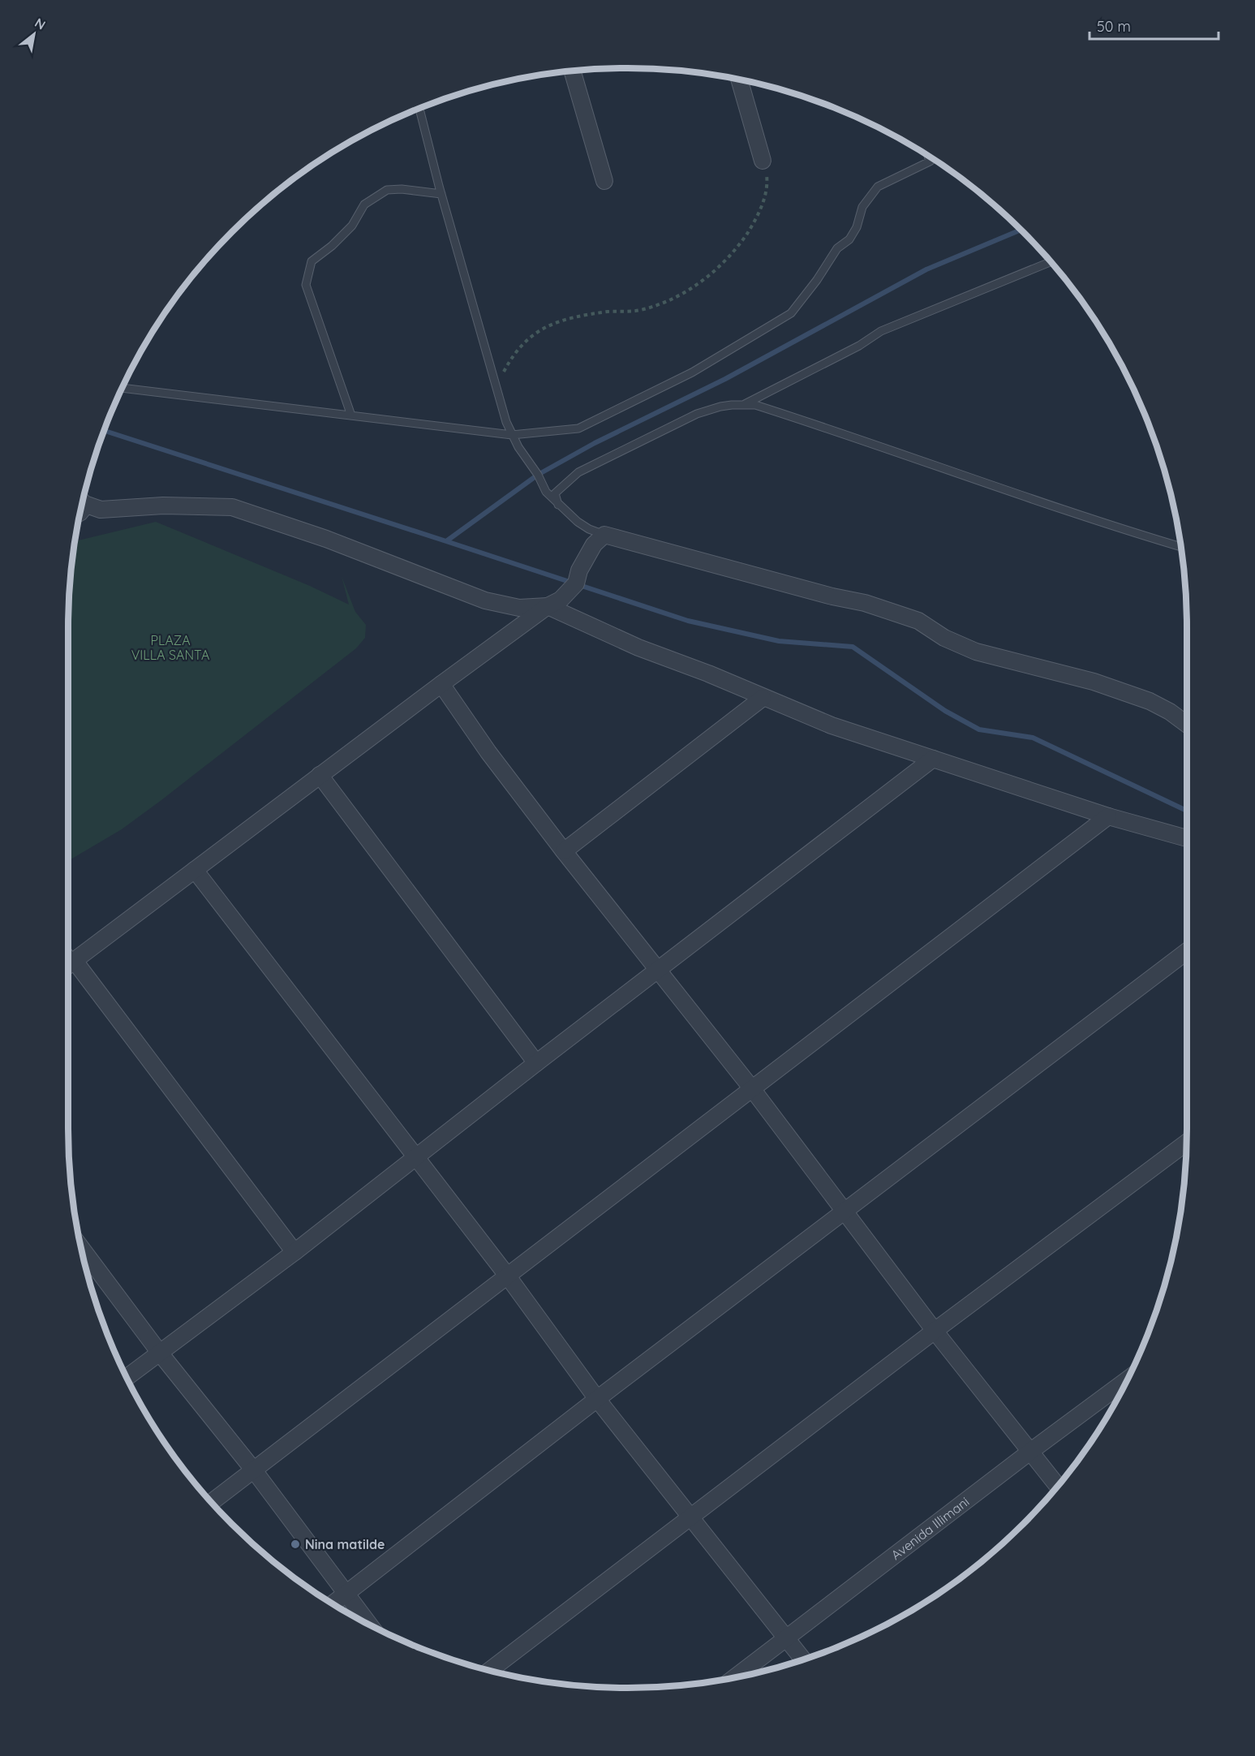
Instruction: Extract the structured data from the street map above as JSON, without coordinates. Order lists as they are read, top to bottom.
{
  "streets": {
    "street": ["Avenida Illimani"]
  },
  "parks": ["PLAZA VILLA SANTA"],
  "places": ["Nina matilde"],
  "scale_bar": "50 m",
  "north": "top right"
}
